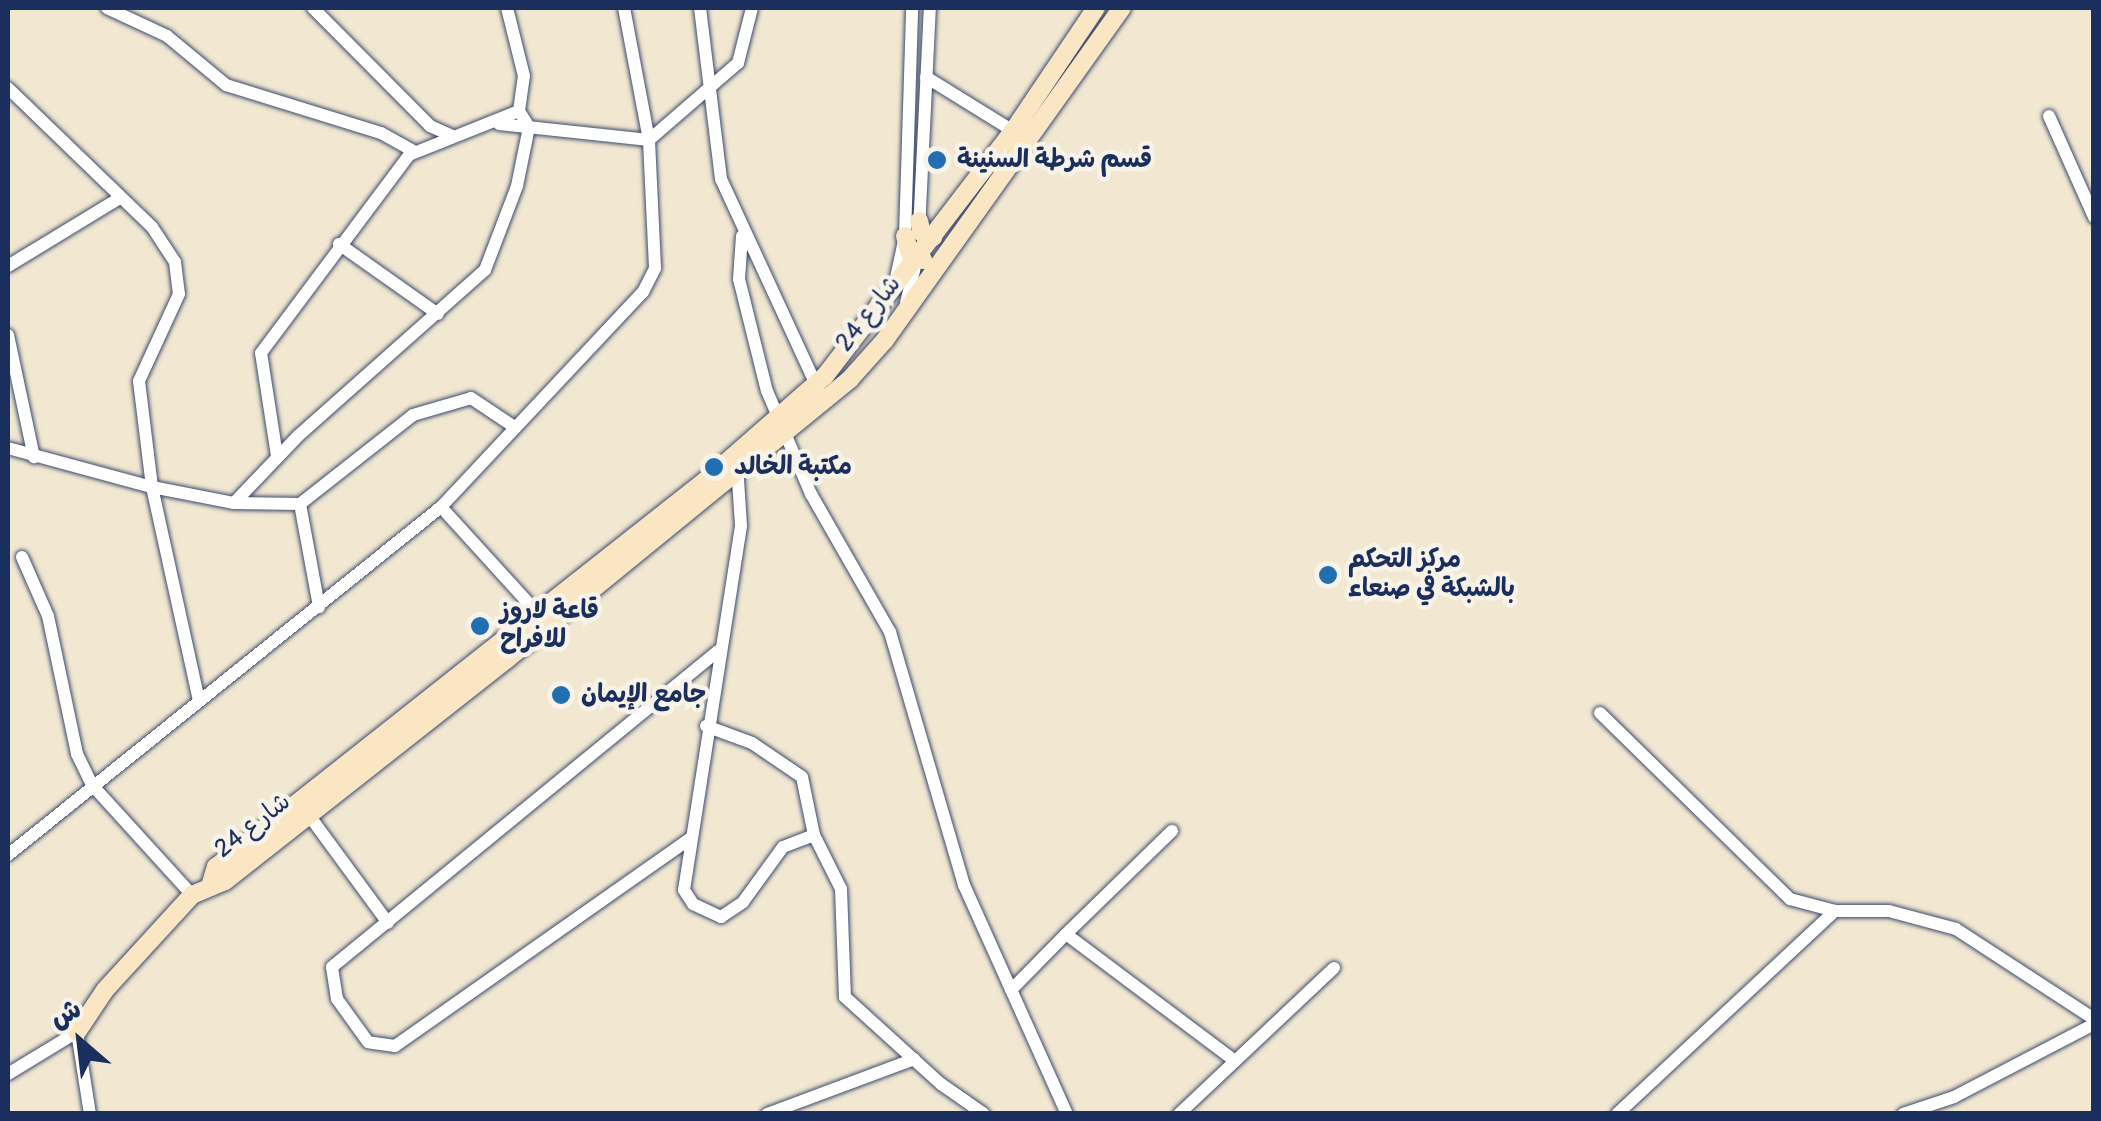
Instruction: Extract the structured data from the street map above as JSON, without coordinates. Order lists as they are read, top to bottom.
{
  "streets": {
    "street": ["شارع 24"]
  },
  "places": [
    "قسم شرطة السنينة",
    "مكتبة الخالد",
    "مركز التحكم بالشبكة في صنعاء",
    "قاعة لاروز للافراح",
    "جامع الإيمان"
  ],
  "north": "top left"
}
